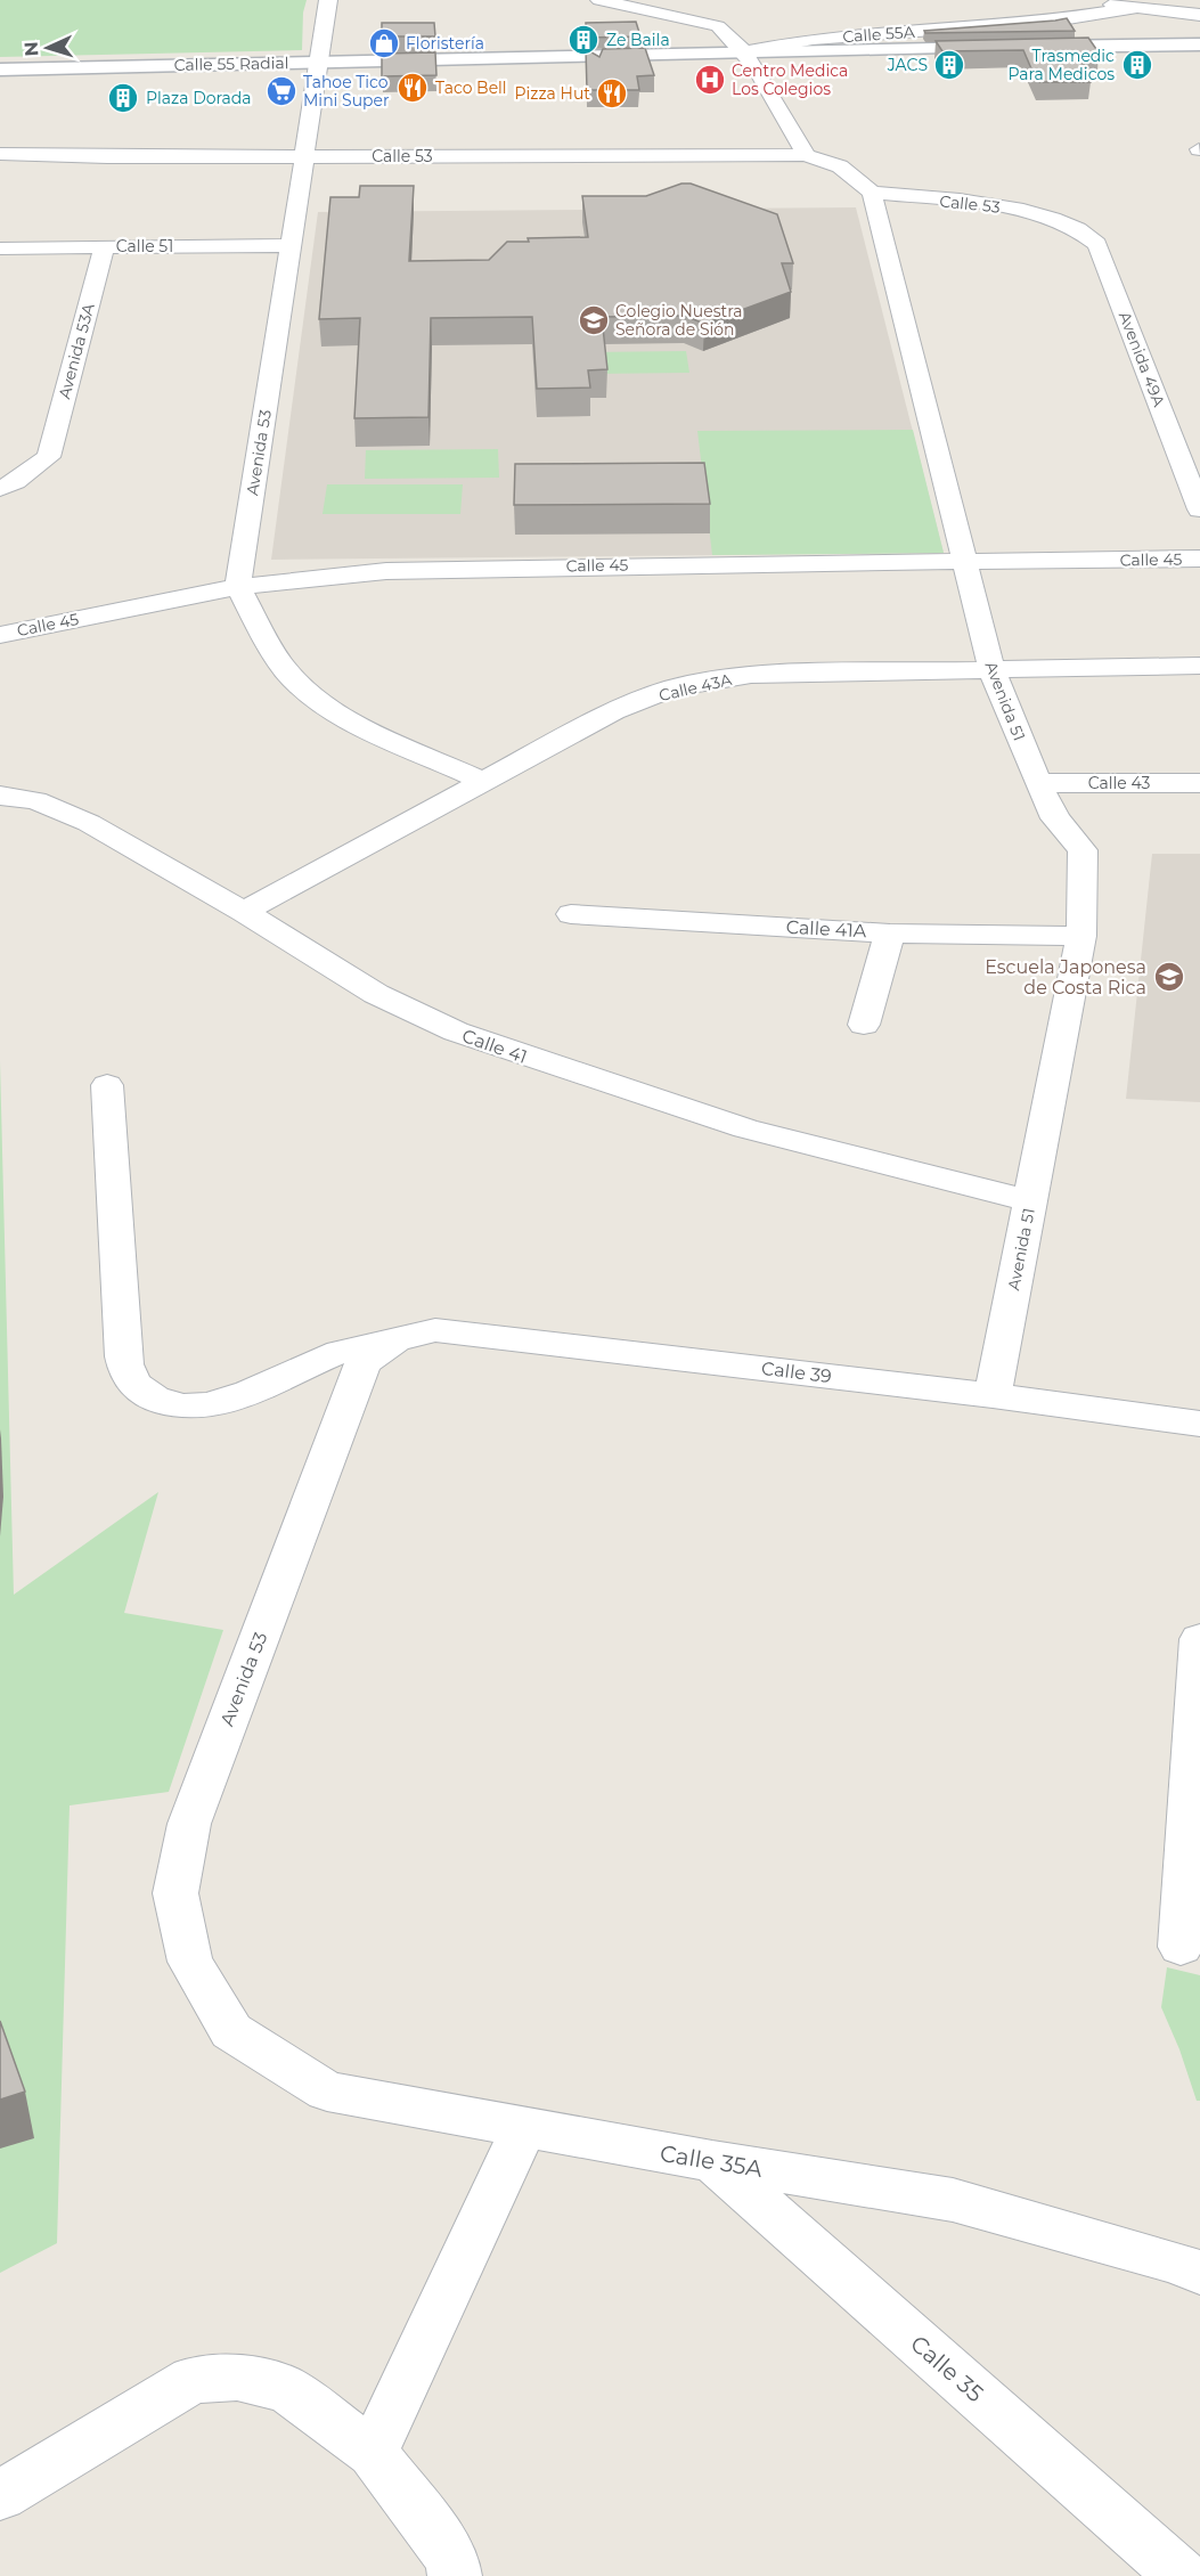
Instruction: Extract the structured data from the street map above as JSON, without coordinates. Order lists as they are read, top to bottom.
{
  "streets": {
    "main road": ["Calle 55 Radial"],
    "street": [
      "Calle 55A",
      "Calle 53",
      "Calle 51",
      "Avenida 53A",
      "Avenida 49A",
      "Avenida 53",
      "Calle 45",
      "Calle 43A",
      "Avenida 51",
      "Calle 43",
      "Calle 41A",
      "Calle 41",
      "Calle 39",
      "Calle 35A",
      "Calle 35"
    ]
  },
  "crossings": [
    ["Calle 55A", "Calle 55 Radial"],
    ["Calle 55 Radial", "Avenida 53"],
    ["Calle 53", "Avenida 49A"],
    ["Calle 53", "Avenida 53"],
    ["Calle 53", "Avenida 51"],
    ["Calle 51", "Avenida 53A"],
    ["Calle 51", "Avenida 53"],
    ["Avenida 53", "Calle 45"],
    ["Avenida 53", "Calle 39"],
    ["Avenida 53", "Calle 35A"],
    ["Calle 45", "Avenida 51"],
    ["Calle 43A", "Avenida 51"],
    ["Calle 43A", "Calle 41"],
    ["Avenida 51", "Calle 43"],
    ["Avenida 51", "Calle 41A"],
    ["Avenida 51", "Calle 41"],
    ["Avenida 51", "Calle 39"],
    ["Calle 35A", "Calle 35"]
  ],
  "places": {
    "building": [
      "Ze Baila",
      "JACS",
      "Trasmedic Para Medicos",
      "Plaza Dorada"
    ],
    "shop": ["Floristería"],
    "hospital": ["Centro Medica Los Colegios"],
    "restaurant": ["Taco Bell", "Pizza Hut"],
    "supermarket": ["Tahoe Tico Mini Super"],
    "school or university": ["Colegio Nuestra Señora de Sión", "Escuela Japonesa de Costa Rica"]
  },
  "north": "left"
}
